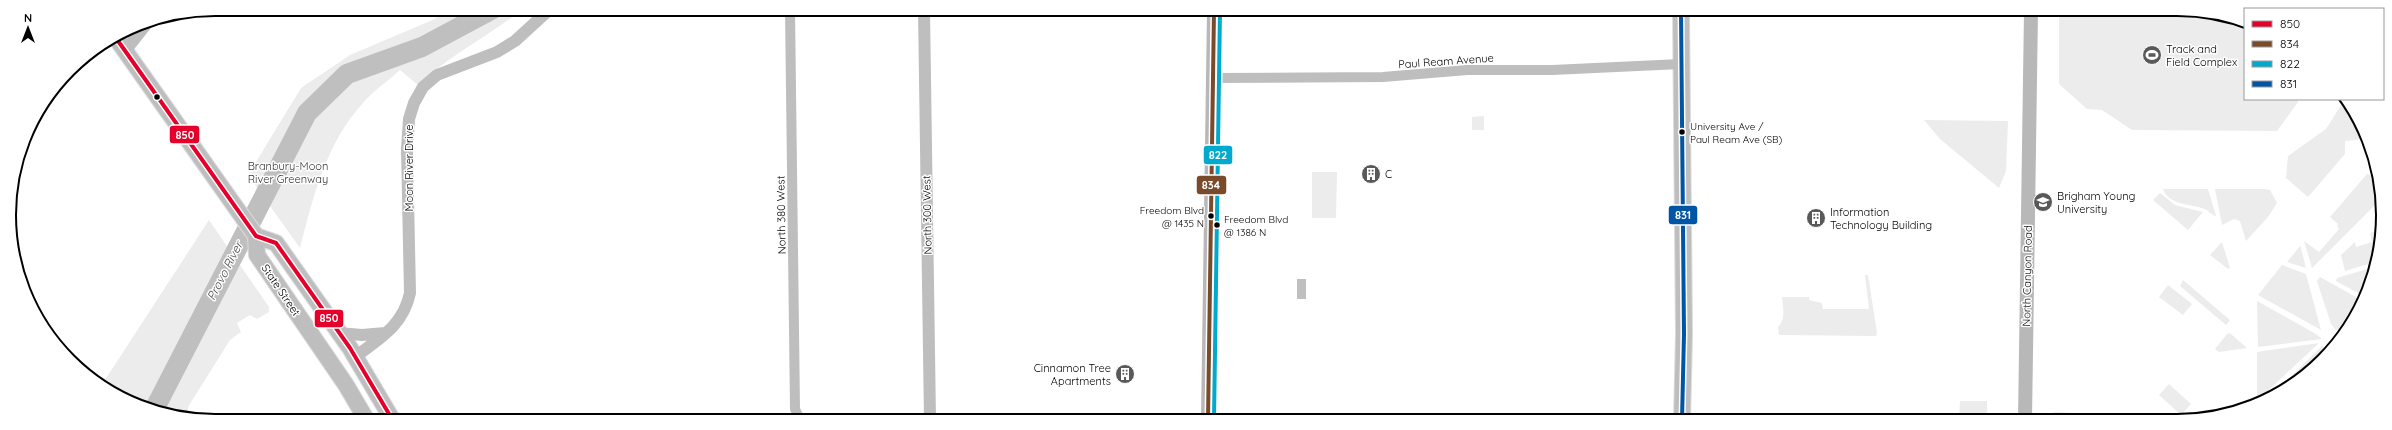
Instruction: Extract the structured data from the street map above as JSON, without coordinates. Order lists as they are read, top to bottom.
{
  "streets": {
    "main road": ["North Canyon Road", "State Street"],
    "street": [
      "Paul Ream Avenue",
      "Moon River Drive",
      "North 380 West",
      "North 300 West"
    ]
  },
  "crossings": [
    ["Moon River Drive", "State Street"]
  ],
  "water": ["Provo River"],
  "parks": ["Branbury-Moon River Greenway"],
  "places": {
    "sports": ["Track and Field Complex"],
    "other": ["University Ave / Paul Ream Ave (SB)", "Freedom Blvd @ 1435 N", "Freedom Blvd @ 1386 N"],
    "building": ["C", "Information Technology Building", "Cinnamon Tree Apartments"],
    "school or university": ["Brigham Young University"]
  },
  "lines": [
    "transit line 834",
    "transit line 822",
    "transit line 831",
    "transit line 850"
  ],
  "legend": [
    "850",
    "834",
    "822",
    "831"
  ],
  "north": "top"
}
